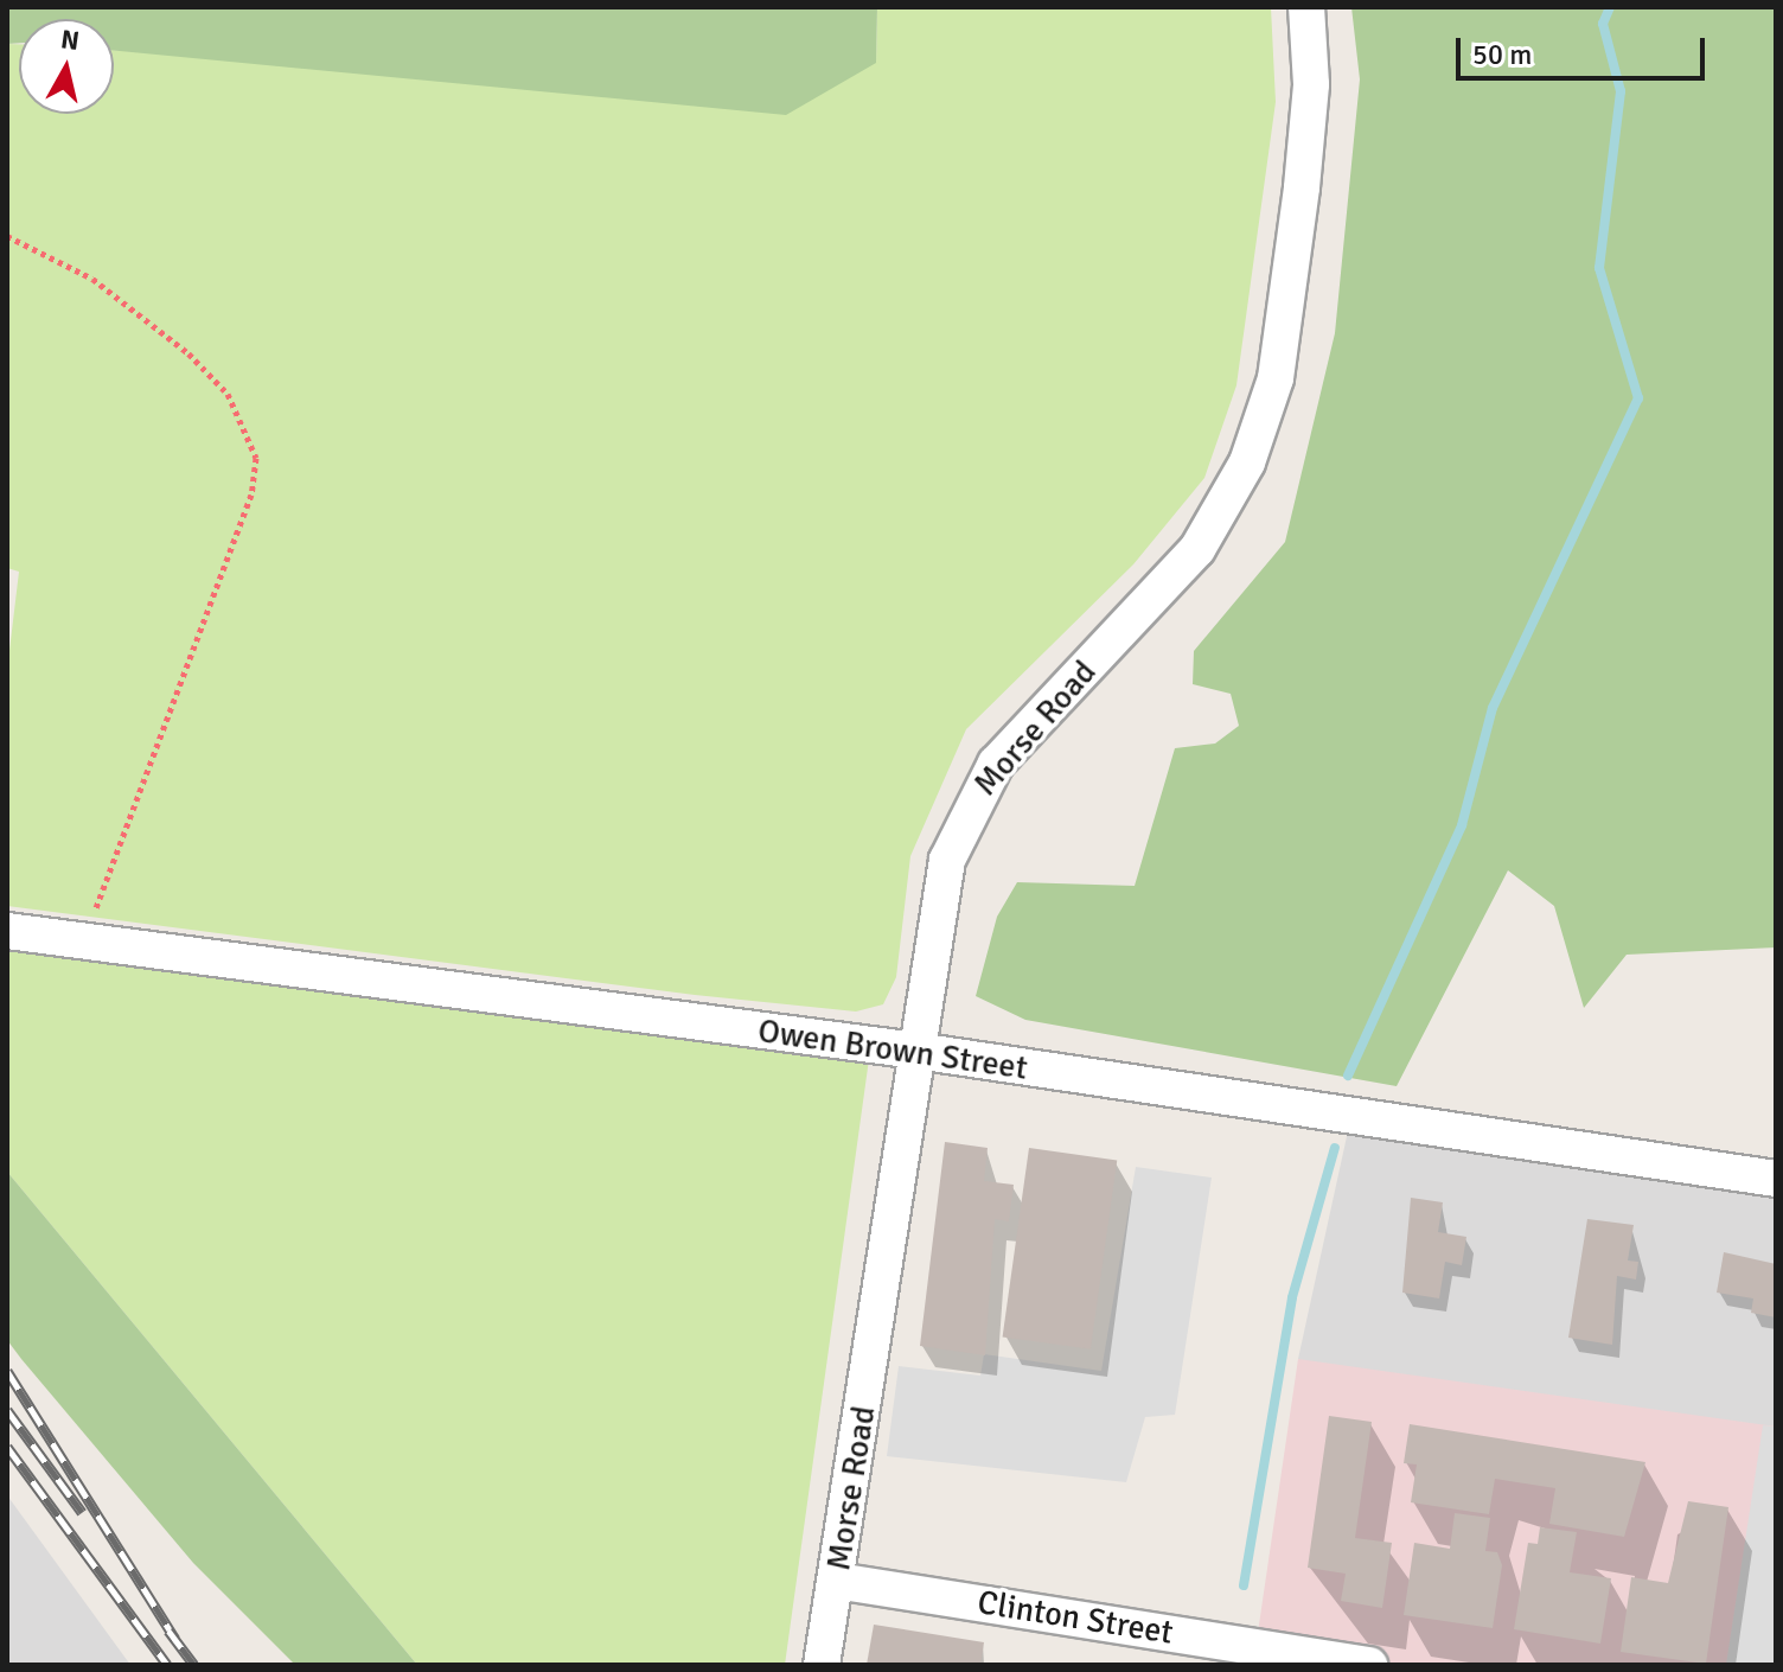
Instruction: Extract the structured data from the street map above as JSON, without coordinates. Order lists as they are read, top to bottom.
{
  "streets": {
    "street": ["Morse Road", "Owen Brown Street", "Clinton Street"]
  },
  "crossings": [
    ["Morse Road", "Owen Brown Street"],
    ["Morse Road", "Clinton Street"]
  ],
  "scale_bar": "50 m",
  "north": "top"
}
